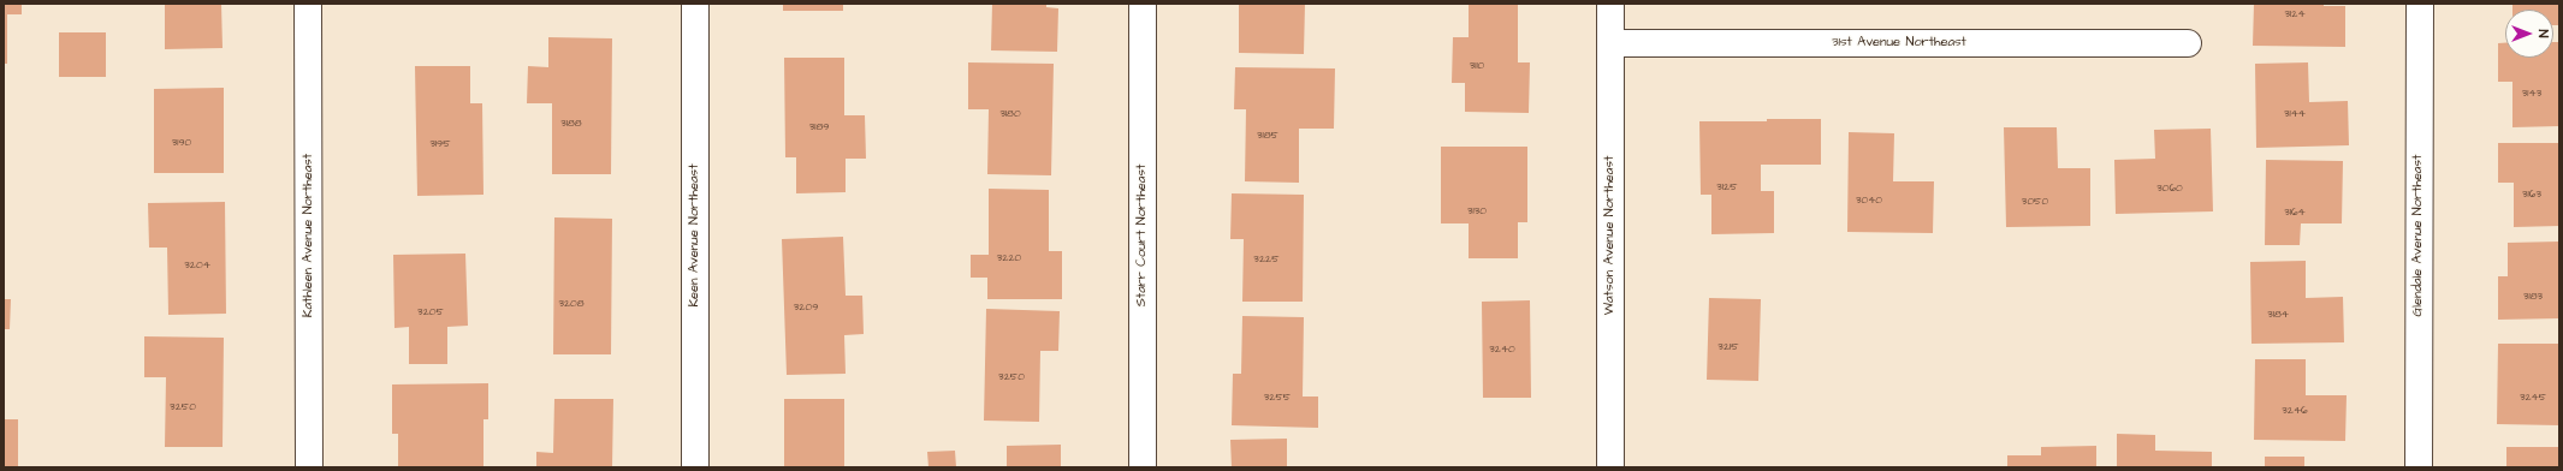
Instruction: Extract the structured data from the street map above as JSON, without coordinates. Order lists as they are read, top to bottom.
{
  "streets": {
    "street": [
      "31st Avenue Northeast",
      "Kathleen Avenue Northeast",
      "Keen Avenue Northeast",
      "Starr Court Northeast",
      "Watson Avenue Northeast",
      "Glendale Avenue Northeast"
    ]
  },
  "crossings": [
    ["31st Avenue Northeast", "Watson Avenue Northeast"]
  ],
  "house_numbers": [
    "3124",
    "3110",
    "3143",
    "3180",
    "3144",
    "3188",
    "3189",
    "3185",
    "3190",
    "3195",
    "3125",
    "3060",
    "3163",
    "3040",
    "3050",
    "3130",
    "3164",
    "3220",
    "3225",
    "3204",
    "3183",
    "3208",
    "3209",
    "3205",
    "3184",
    "3215",
    "3240",
    "3250",
    "3255",
    "3245",
    "3250",
    "3246"
  ],
  "north": "right"
}
